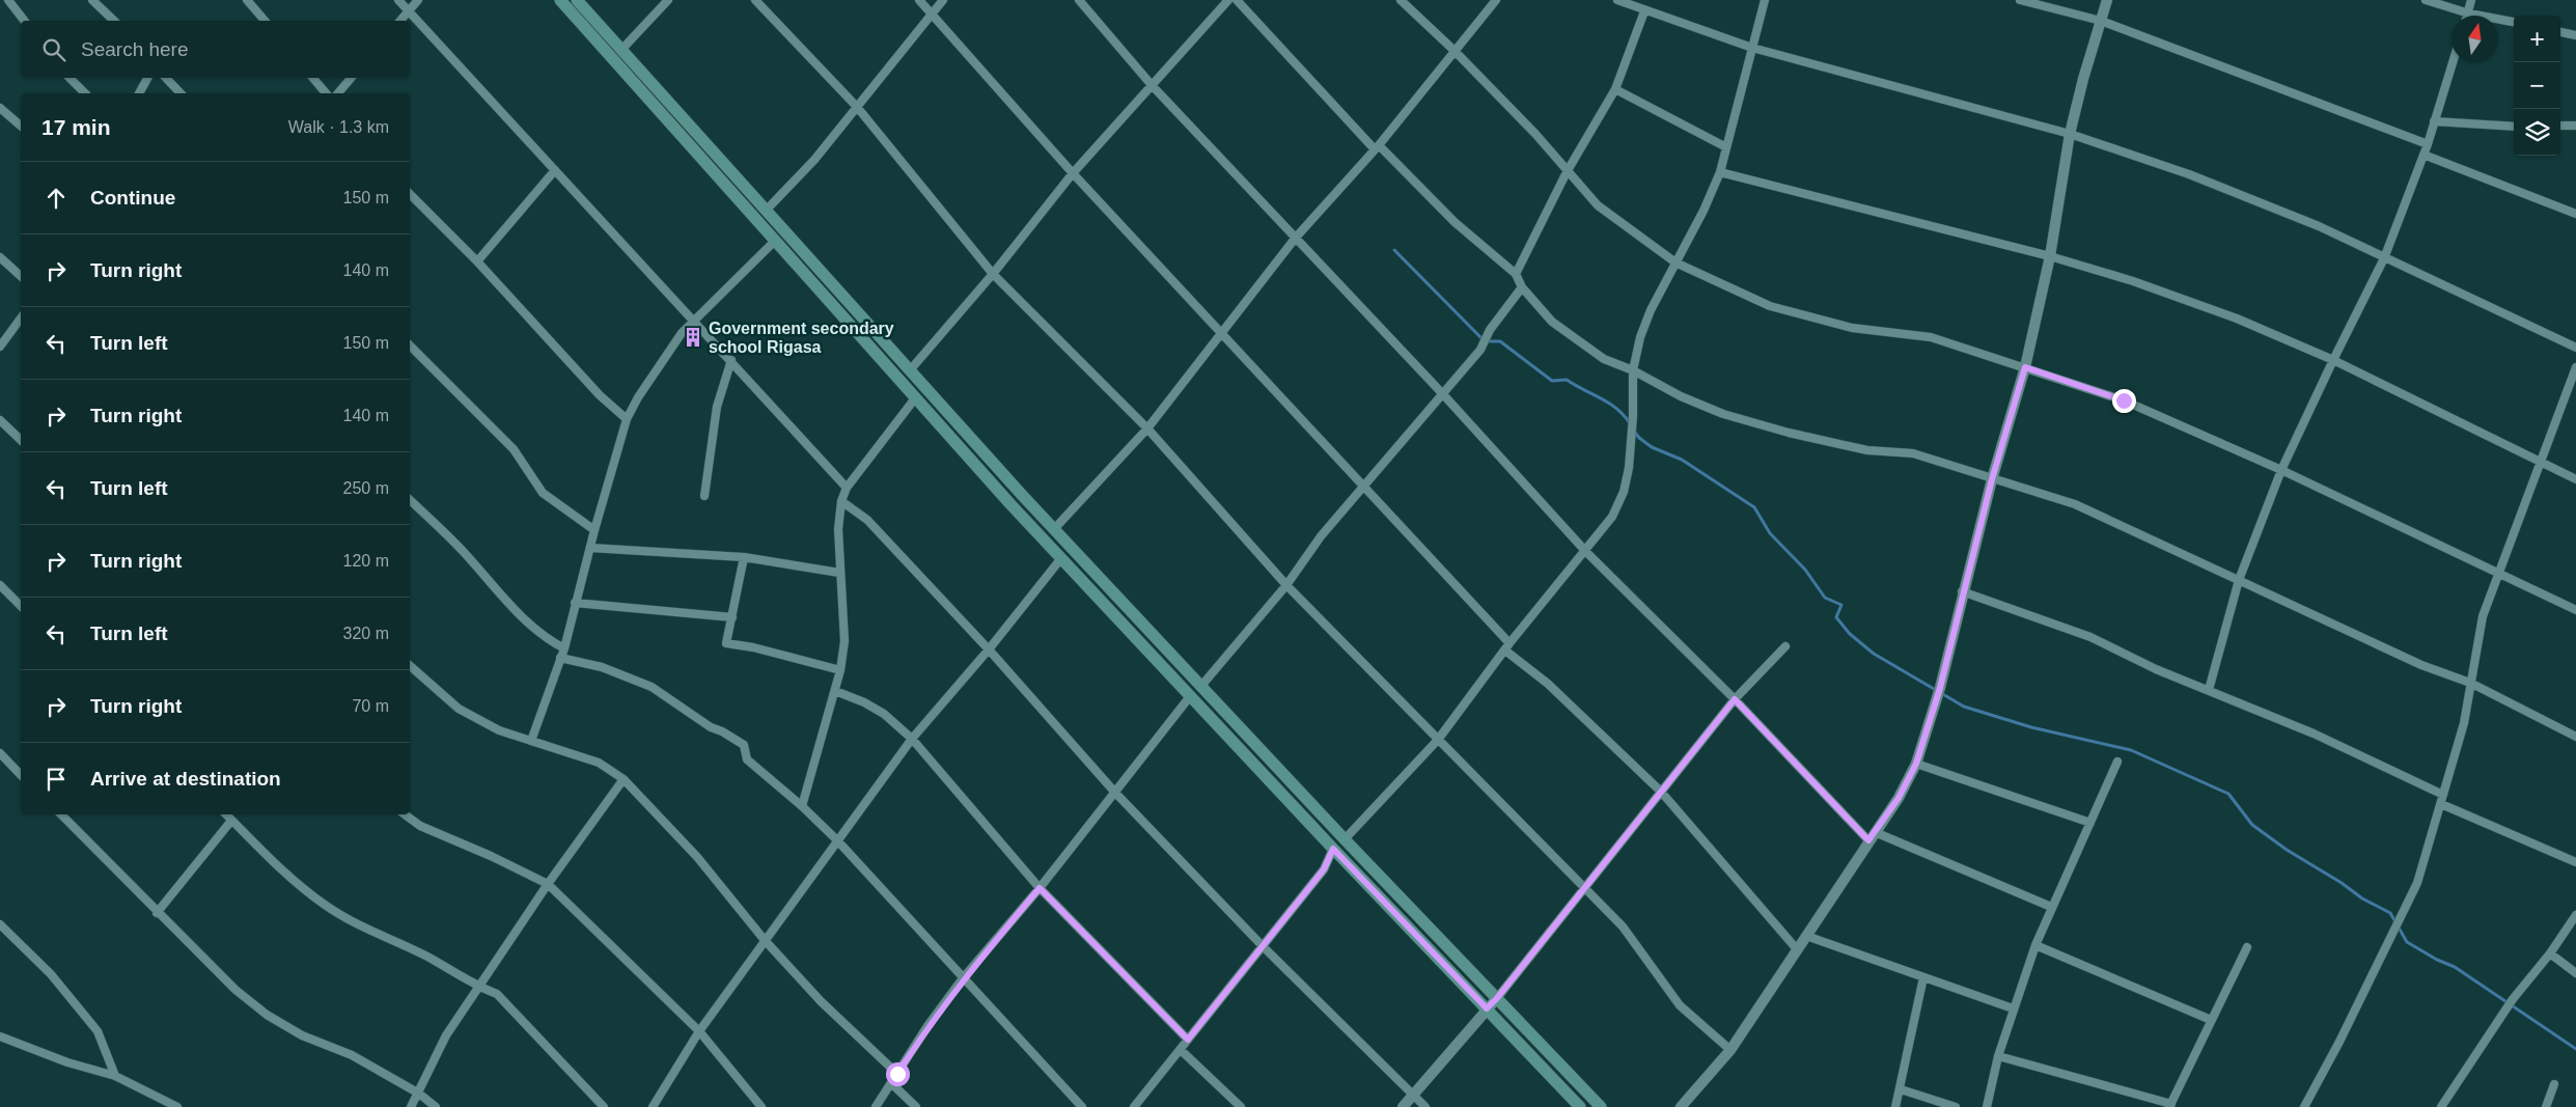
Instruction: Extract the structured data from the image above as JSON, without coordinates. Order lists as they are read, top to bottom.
{
  "places": {
    "building": ["Government secondary school Rigasa"]
  },
  "north": "top",
  "page": {
    "map_buttons": ["+", "−"],
    "search": "Search here",
    "heading": ["17 min", "Walk · 1.3 km"],
    "list": [
      ["Continue", "150 m"],
      ["Turn right", "140 m"],
      ["Turn left", "150 m"],
      ["Turn right", "140 m"],
      ["Turn left", "250 m"],
      ["Turn right", "120 m"],
      ["Turn left", "320 m"],
      ["Turn right", "70 m"],
      "Arrive at destination"
    ]
  }
}
